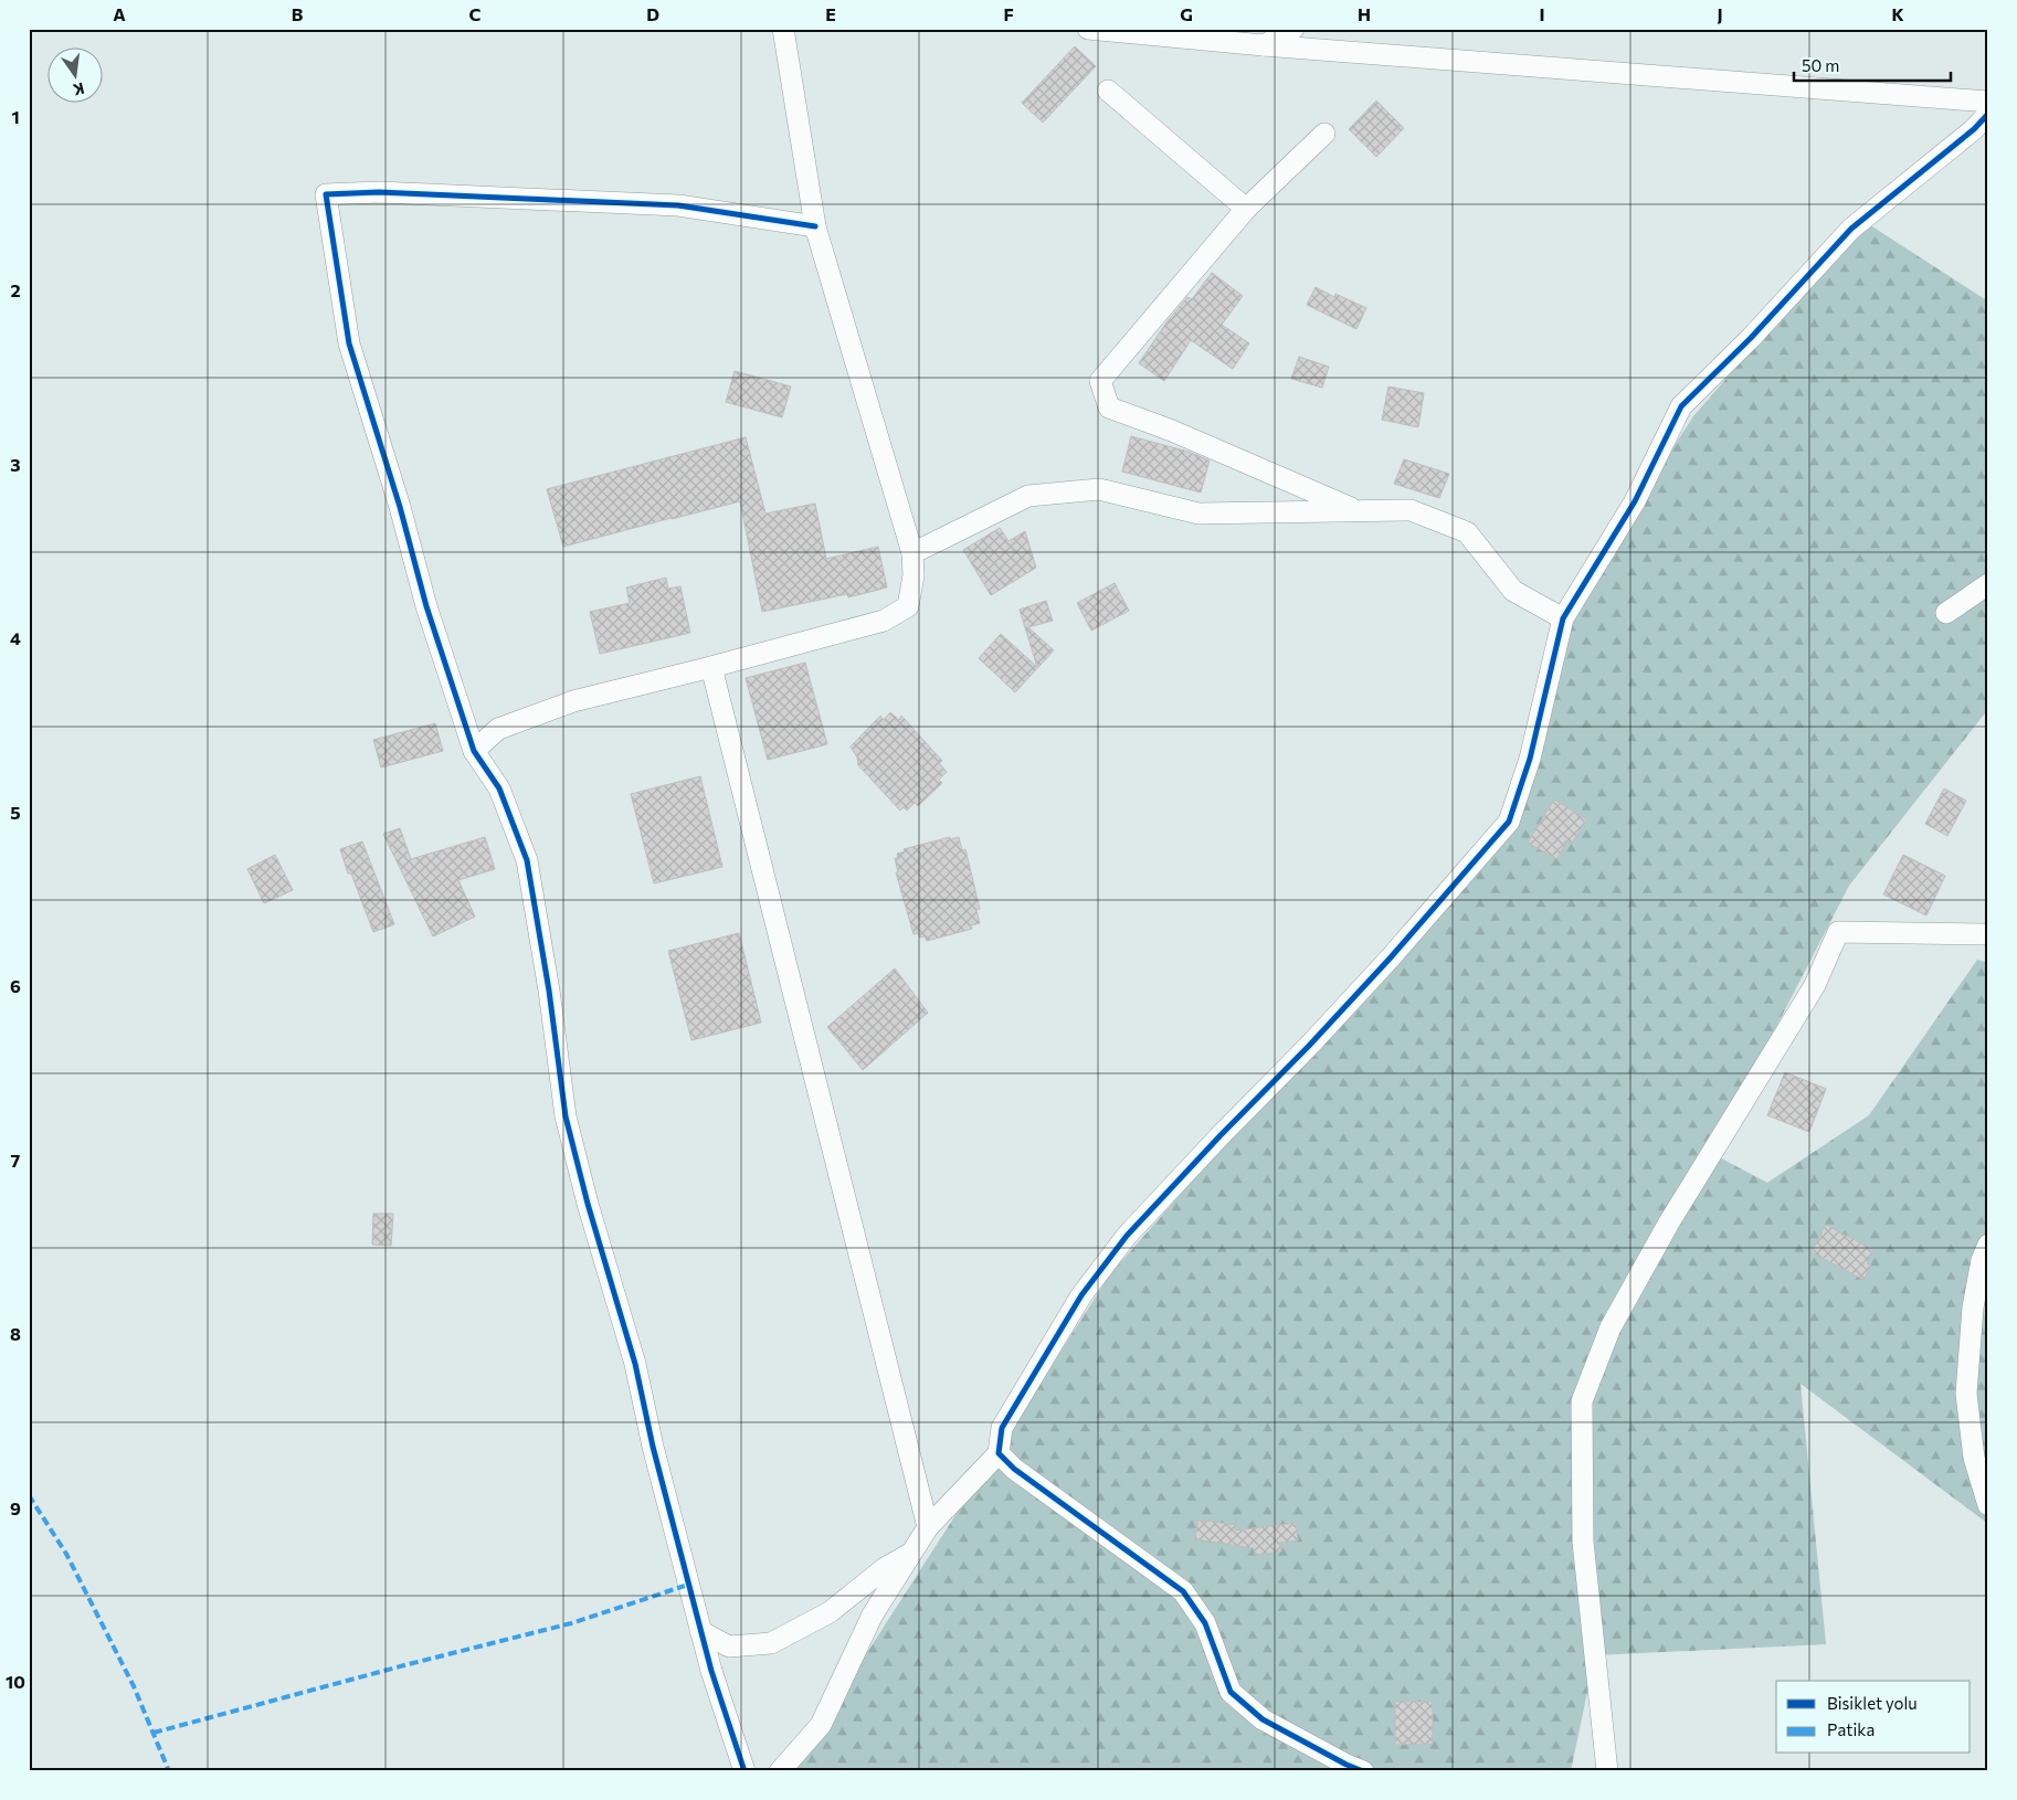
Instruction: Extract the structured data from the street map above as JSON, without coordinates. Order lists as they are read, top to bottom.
{
  "legend": ["Bisiklet yolu", "Patika"],
  "scale_bar": "50 m",
  "north": "bottom",
  "grid": {
    "columns": [
      "A",
      "B",
      "C",
      "D",
      "E",
      "F",
      "G",
      "H",
      "I",
      "J",
      "K"
    ],
    "rows": [
      "1",
      "2",
      "3",
      "4",
      "5",
      "6",
      "7",
      "8",
      "9",
      "10"
    ]
  }
}
